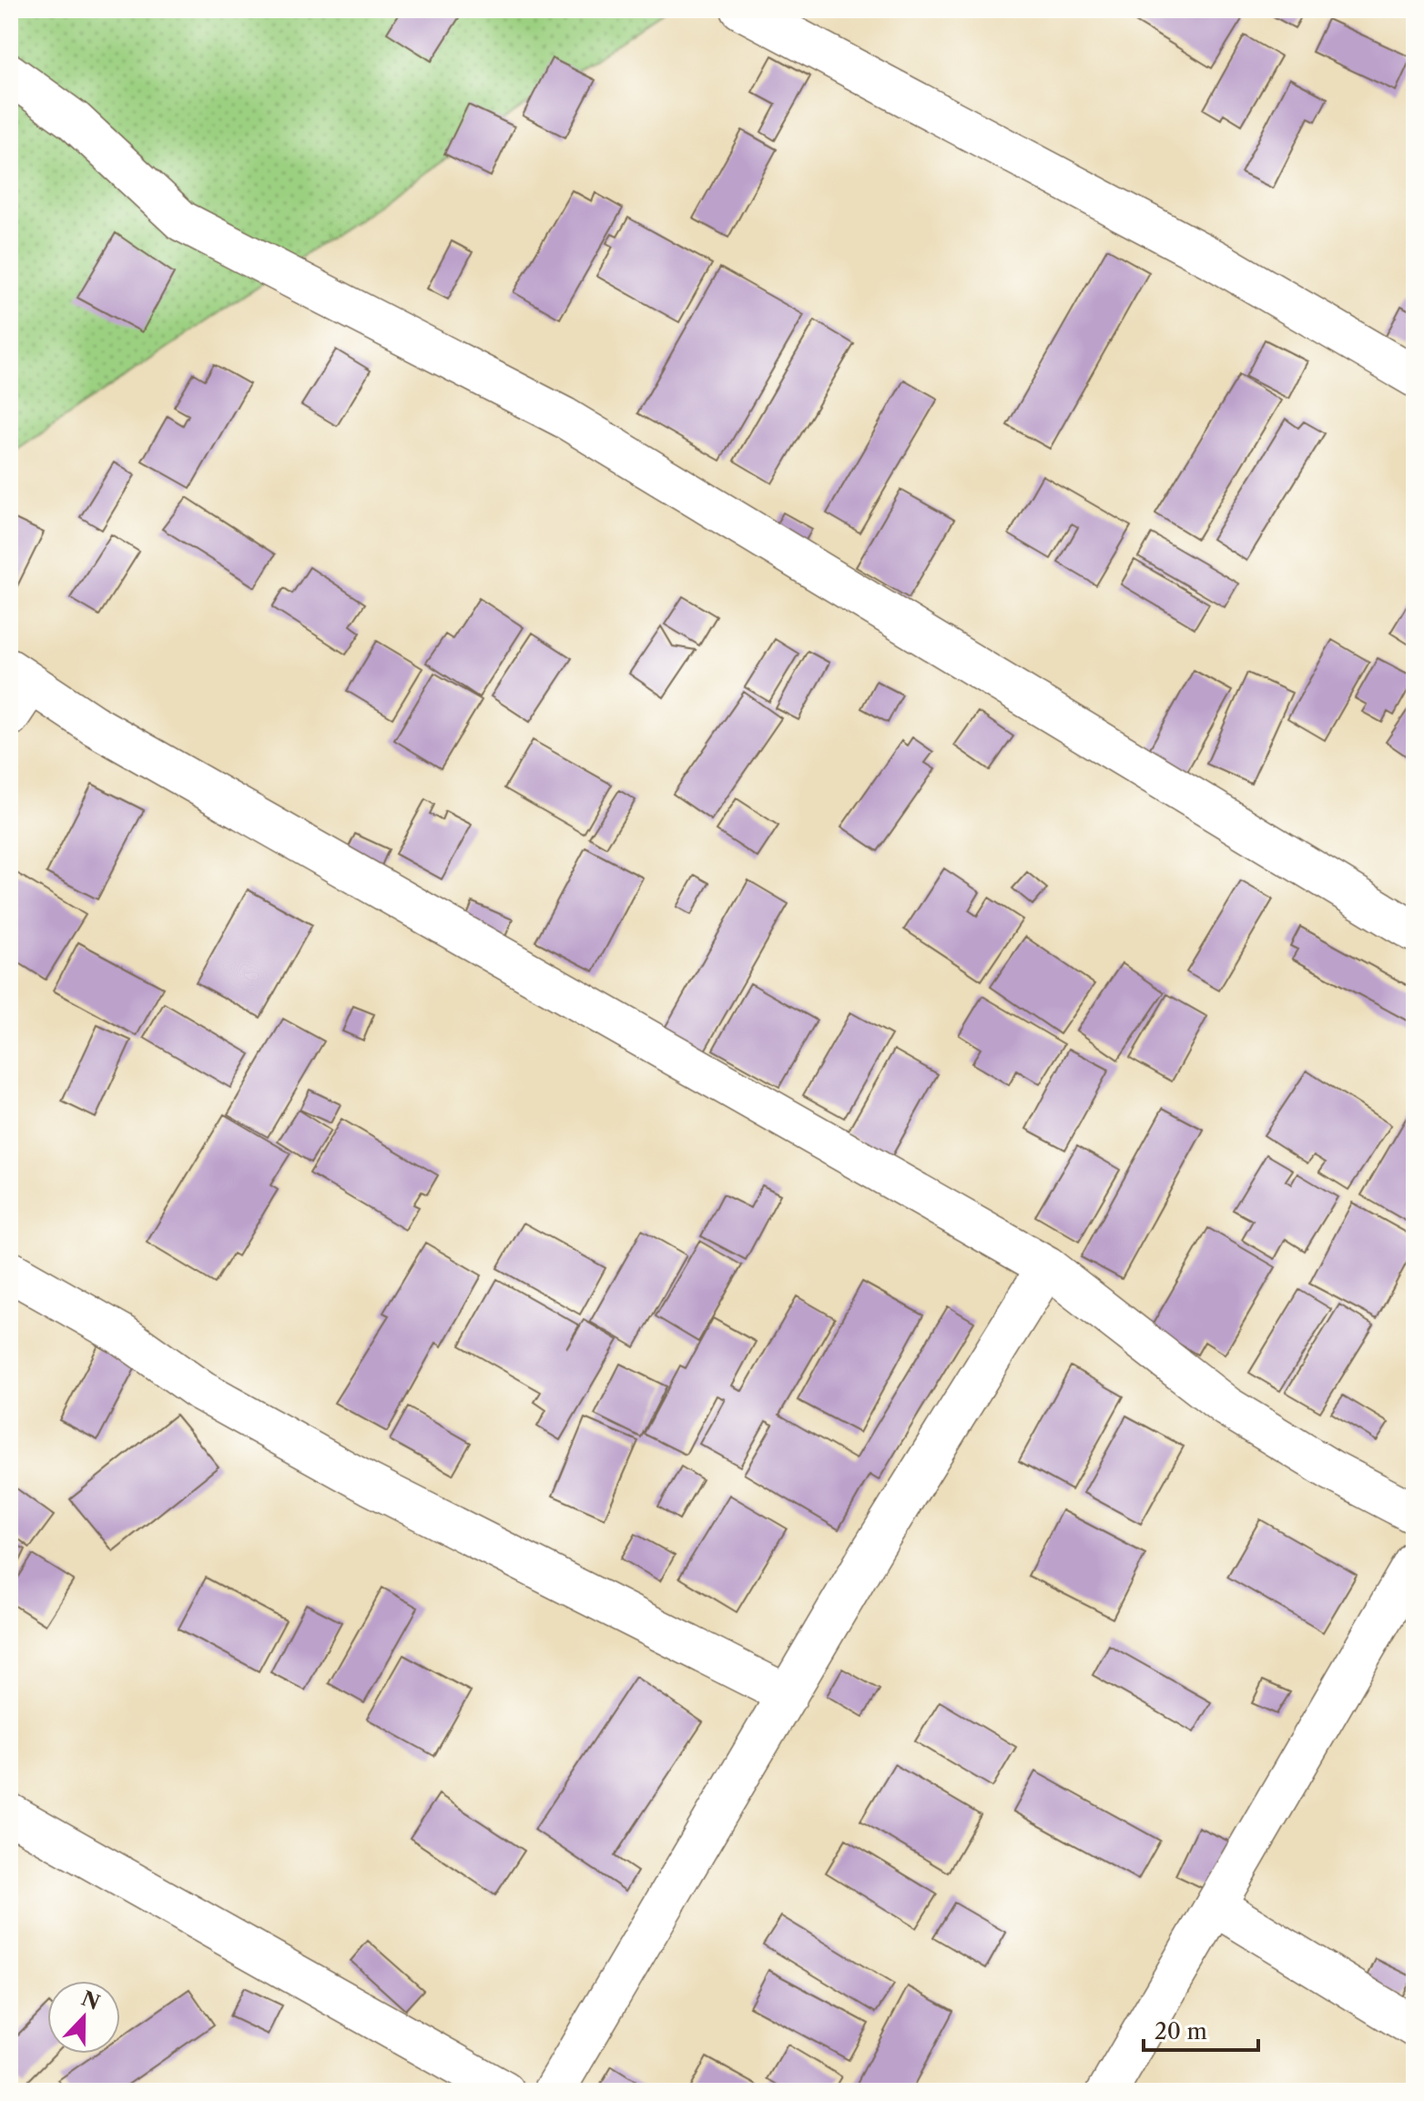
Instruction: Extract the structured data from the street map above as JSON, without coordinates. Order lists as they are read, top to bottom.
{
  "scale_bar": "20 m",
  "north": "top"
}
